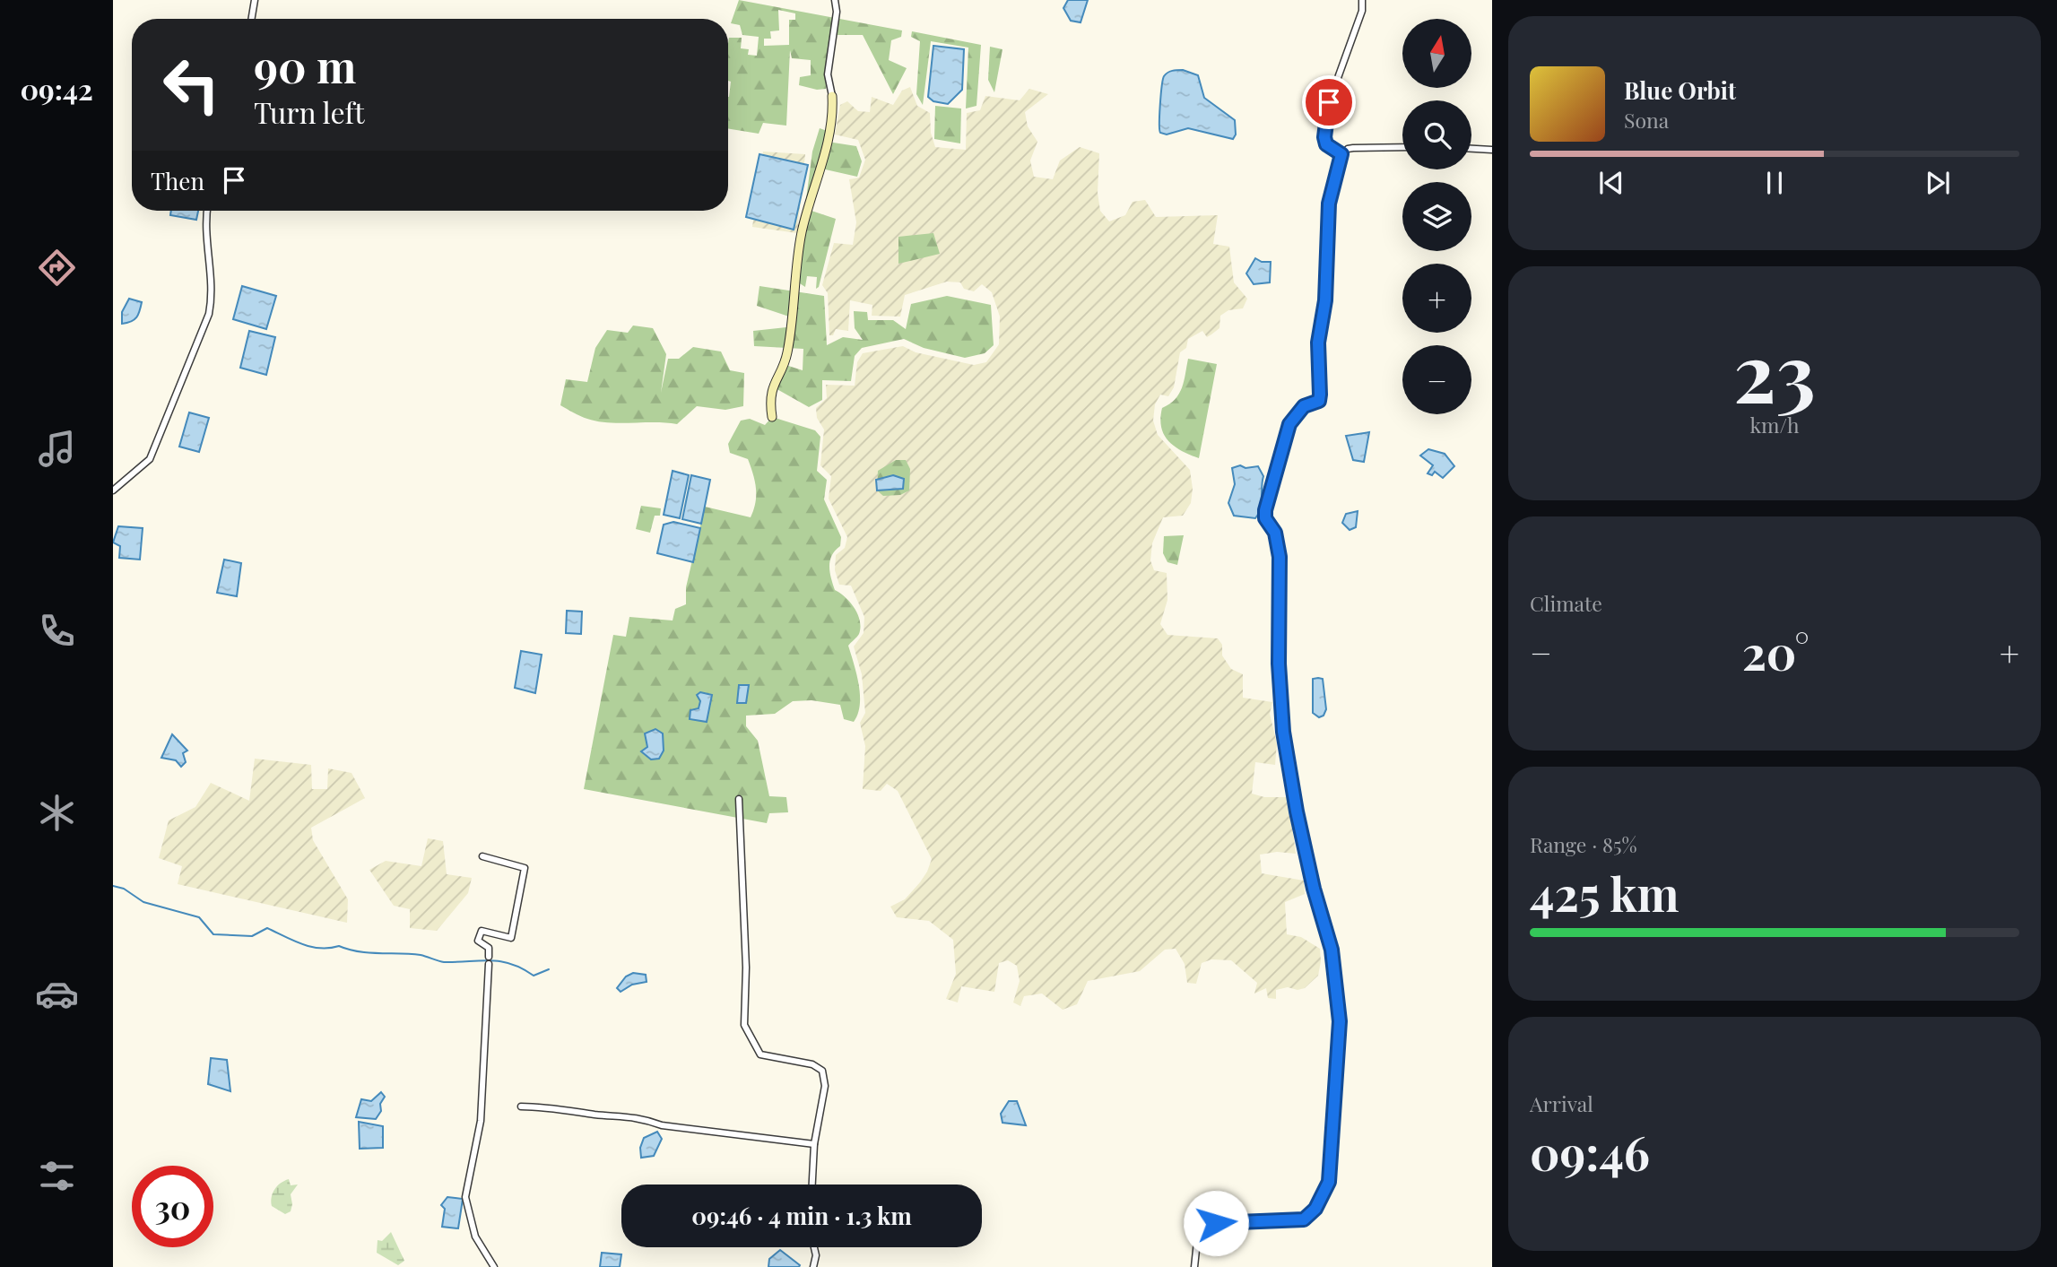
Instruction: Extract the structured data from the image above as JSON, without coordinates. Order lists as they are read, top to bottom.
{
  "north": "top",
  "page": {
    "tabs": "09:42",
    "map_buttons": ["+", "−"],
    "turn": ["90 m", "Turn left"],
    "song": ["Blue Orbit", "Sona"],
    "then": "Then",
    "tile": [
      ["23", "km/h"],
      "Climate",
      ["Range · 85%", "425 km"],
      ["Arrival", "09:46"]
    ],
    "heat": ["−", "20°", "+"],
    "limit": "30",
    "trip": "09:46 · 4 min · 1.3 km"
  }
}
